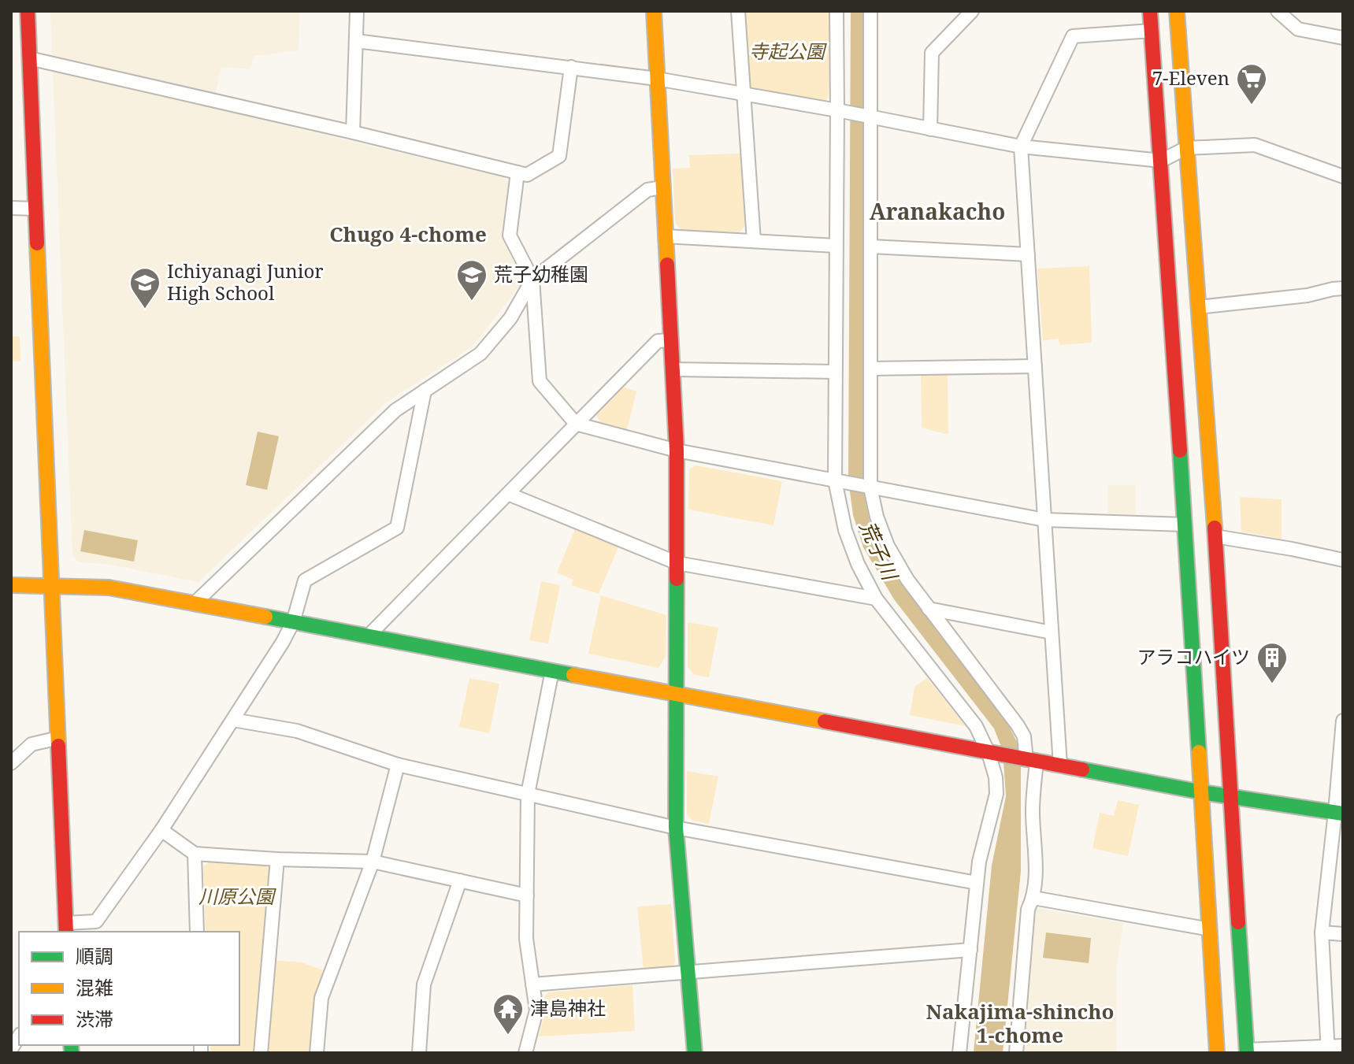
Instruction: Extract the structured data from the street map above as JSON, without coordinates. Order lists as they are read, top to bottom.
{
  "districts": ["Aranakacho", "Chugo 4-chome", "Nakajima-shincho 1-chome"],
  "water": ["荒子川"],
  "parks": ["寺起公園", "川原公園"],
  "places": {
    "supermarket": ["7-Eleven"],
    "school or university": ["荒子幼稚園", "Ichiyanagi Junior High School"],
    "building": ["アラコハイツ"],
    "temple": ["津島神社"]
  },
  "legend": ["順調", "混雑", "渋滞"]
}
